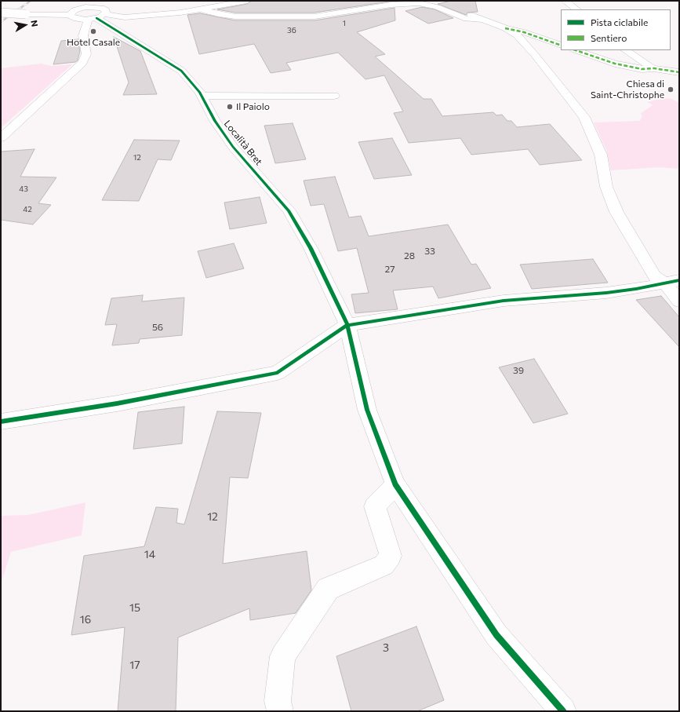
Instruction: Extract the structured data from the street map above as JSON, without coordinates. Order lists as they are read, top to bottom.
{
  "streets": {
    "street": ["Località Bret"]
  },
  "places": ["Hotel Casale", "Chiesa di Saint-Christophe", "Il Paiolo"],
  "house_numbers": [
    "1",
    "36",
    "12",
    "43",
    "42",
    "33",
    "28",
    "27",
    "56",
    "39",
    "12",
    "14",
    "15",
    "16",
    "3",
    "17"
  ],
  "legend": ["Pista ciclabile", "Sentiero"],
  "north": "right"
}
